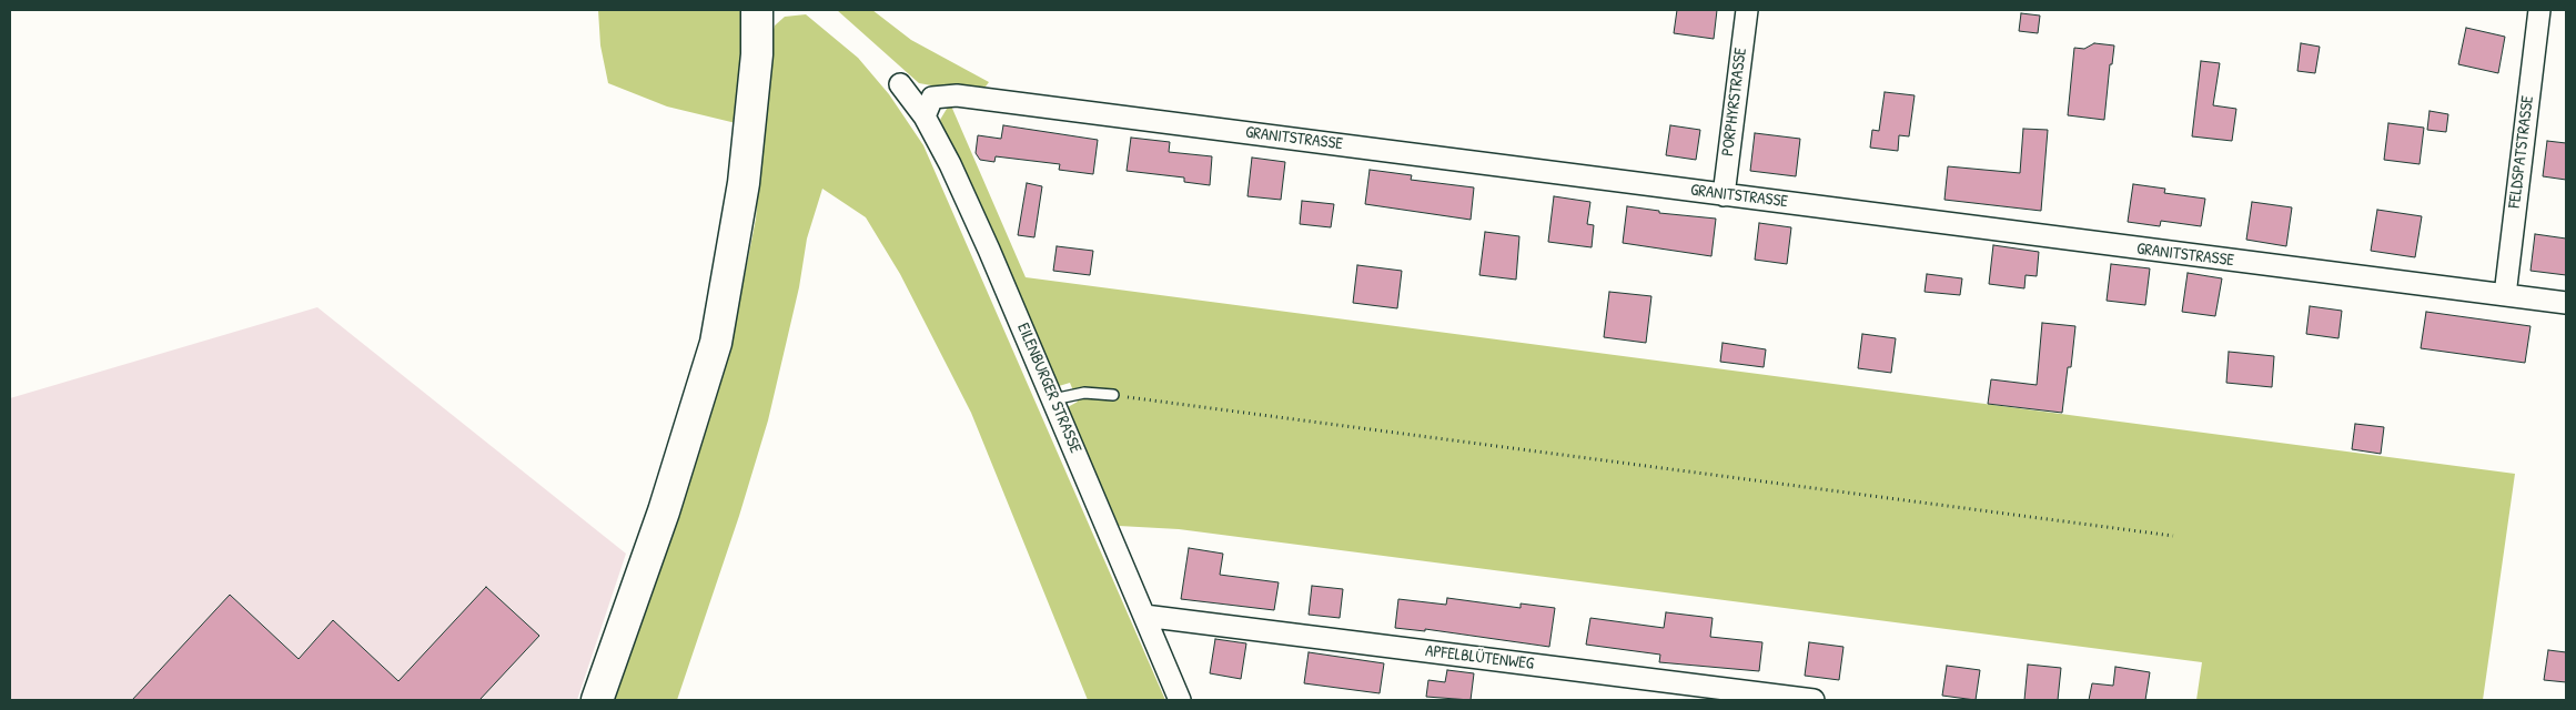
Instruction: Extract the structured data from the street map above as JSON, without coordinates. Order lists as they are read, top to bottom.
{
  "streets": {
    "street": [
      "PORPHYRSTRASSE",
      "GRANITSTRASSE",
      "FELDSPATSTRASSE",
      "EILENBURGER STRASSE",
      "APFELBLÜTENWEG"
    ]
  },
  "crossings": [
    ["PORPHYRSTRASSE", "GRANITSTRASSE"],
    ["GRANITSTRASSE", "FELDSPATSTRASSE"],
    ["GRANITSTRASSE", "EILENBURGER STRASSE"],
    ["EILENBURGER STRASSE", "APFELBLÜTENWEG"]
  ]
}
